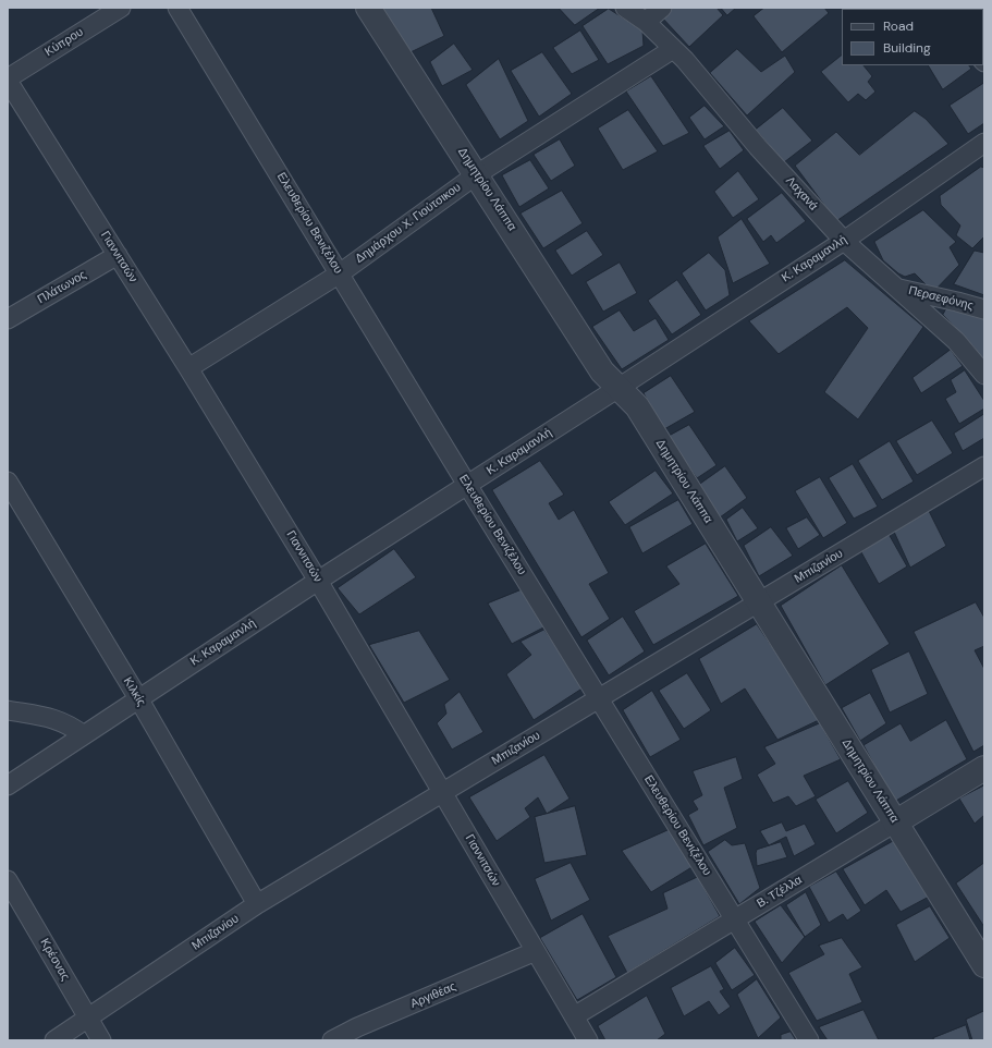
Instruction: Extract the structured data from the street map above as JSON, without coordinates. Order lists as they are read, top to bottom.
{
  "streets": {
    "street": [
      "Κύπρου",
      "Δημητρίου Λάππα",
      "Λαχανά",
      "Ελευθερίου Βενιζέλου",
      "Δημάρχου Χ. Γιούτσικου",
      "Γιαννιτσών",
      "Κ. Καραμανλή",
      "Πλάτωνος",
      "Περσεφόνης",
      "Μπιζανίου",
      "Κιλκίς",
      "Β. Τζέλλα",
      "Κρέσνας",
      "Αργιθέας"
    ]
  },
  "crossings": [
    ["Κύπρου", "Γιαννιτσών"],
    ["Δημητρίου Λάππα", "Δημάρχου Χ. Γιούτσικου"],
    ["Δημητρίου Λάππα", "Κ. Καραμανλή"],
    ["Δημητρίου Λάππα", "Μπιζανίου"],
    ["Δημητρίου Λάππα", "Β. Τζέλλα"],
    ["Λαχανά", "Δημάρχου Χ. Γιούτσικου"],
    ["Λαχανά", "Κ. Καραμανλή"],
    ["Λαχανά", "Περσεφόνης"],
    ["Ελευθερίου Βενιζέλου", "Δημάρχου Χ. Γιούτσικου"],
    ["Ελευθερίου Βενιζέλου", "Κ. Καραμανλή"],
    ["Ελευθερίου Βενιζέλου", "Μπιζανίου"],
    ["Ελευθερίου Βενιζέλου", "Β. Τζέλλα"],
    ["Δημάρχου Χ. Γιούτσικου", "Γιαννιτσών"],
    ["Γιαννιτσών", "Κ. Καραμανλή"],
    ["Γιαννιτσών", "Πλάτωνος"],
    ["Γιαννιτσών", "Μπιζανίου"],
    ["Γιαννιτσών", "Β. Τζέλλα"],
    ["Γιαννιτσών", "Αργιθέας"],
    ["Κ. Καραμανλή", "Κιλκίς"],
    ["Μπιζανίου", "Κιλκίς"],
    ["Μπιζανίου", "Κρέσνας"]
  ],
  "legend": ["Road", "Building"]
}
